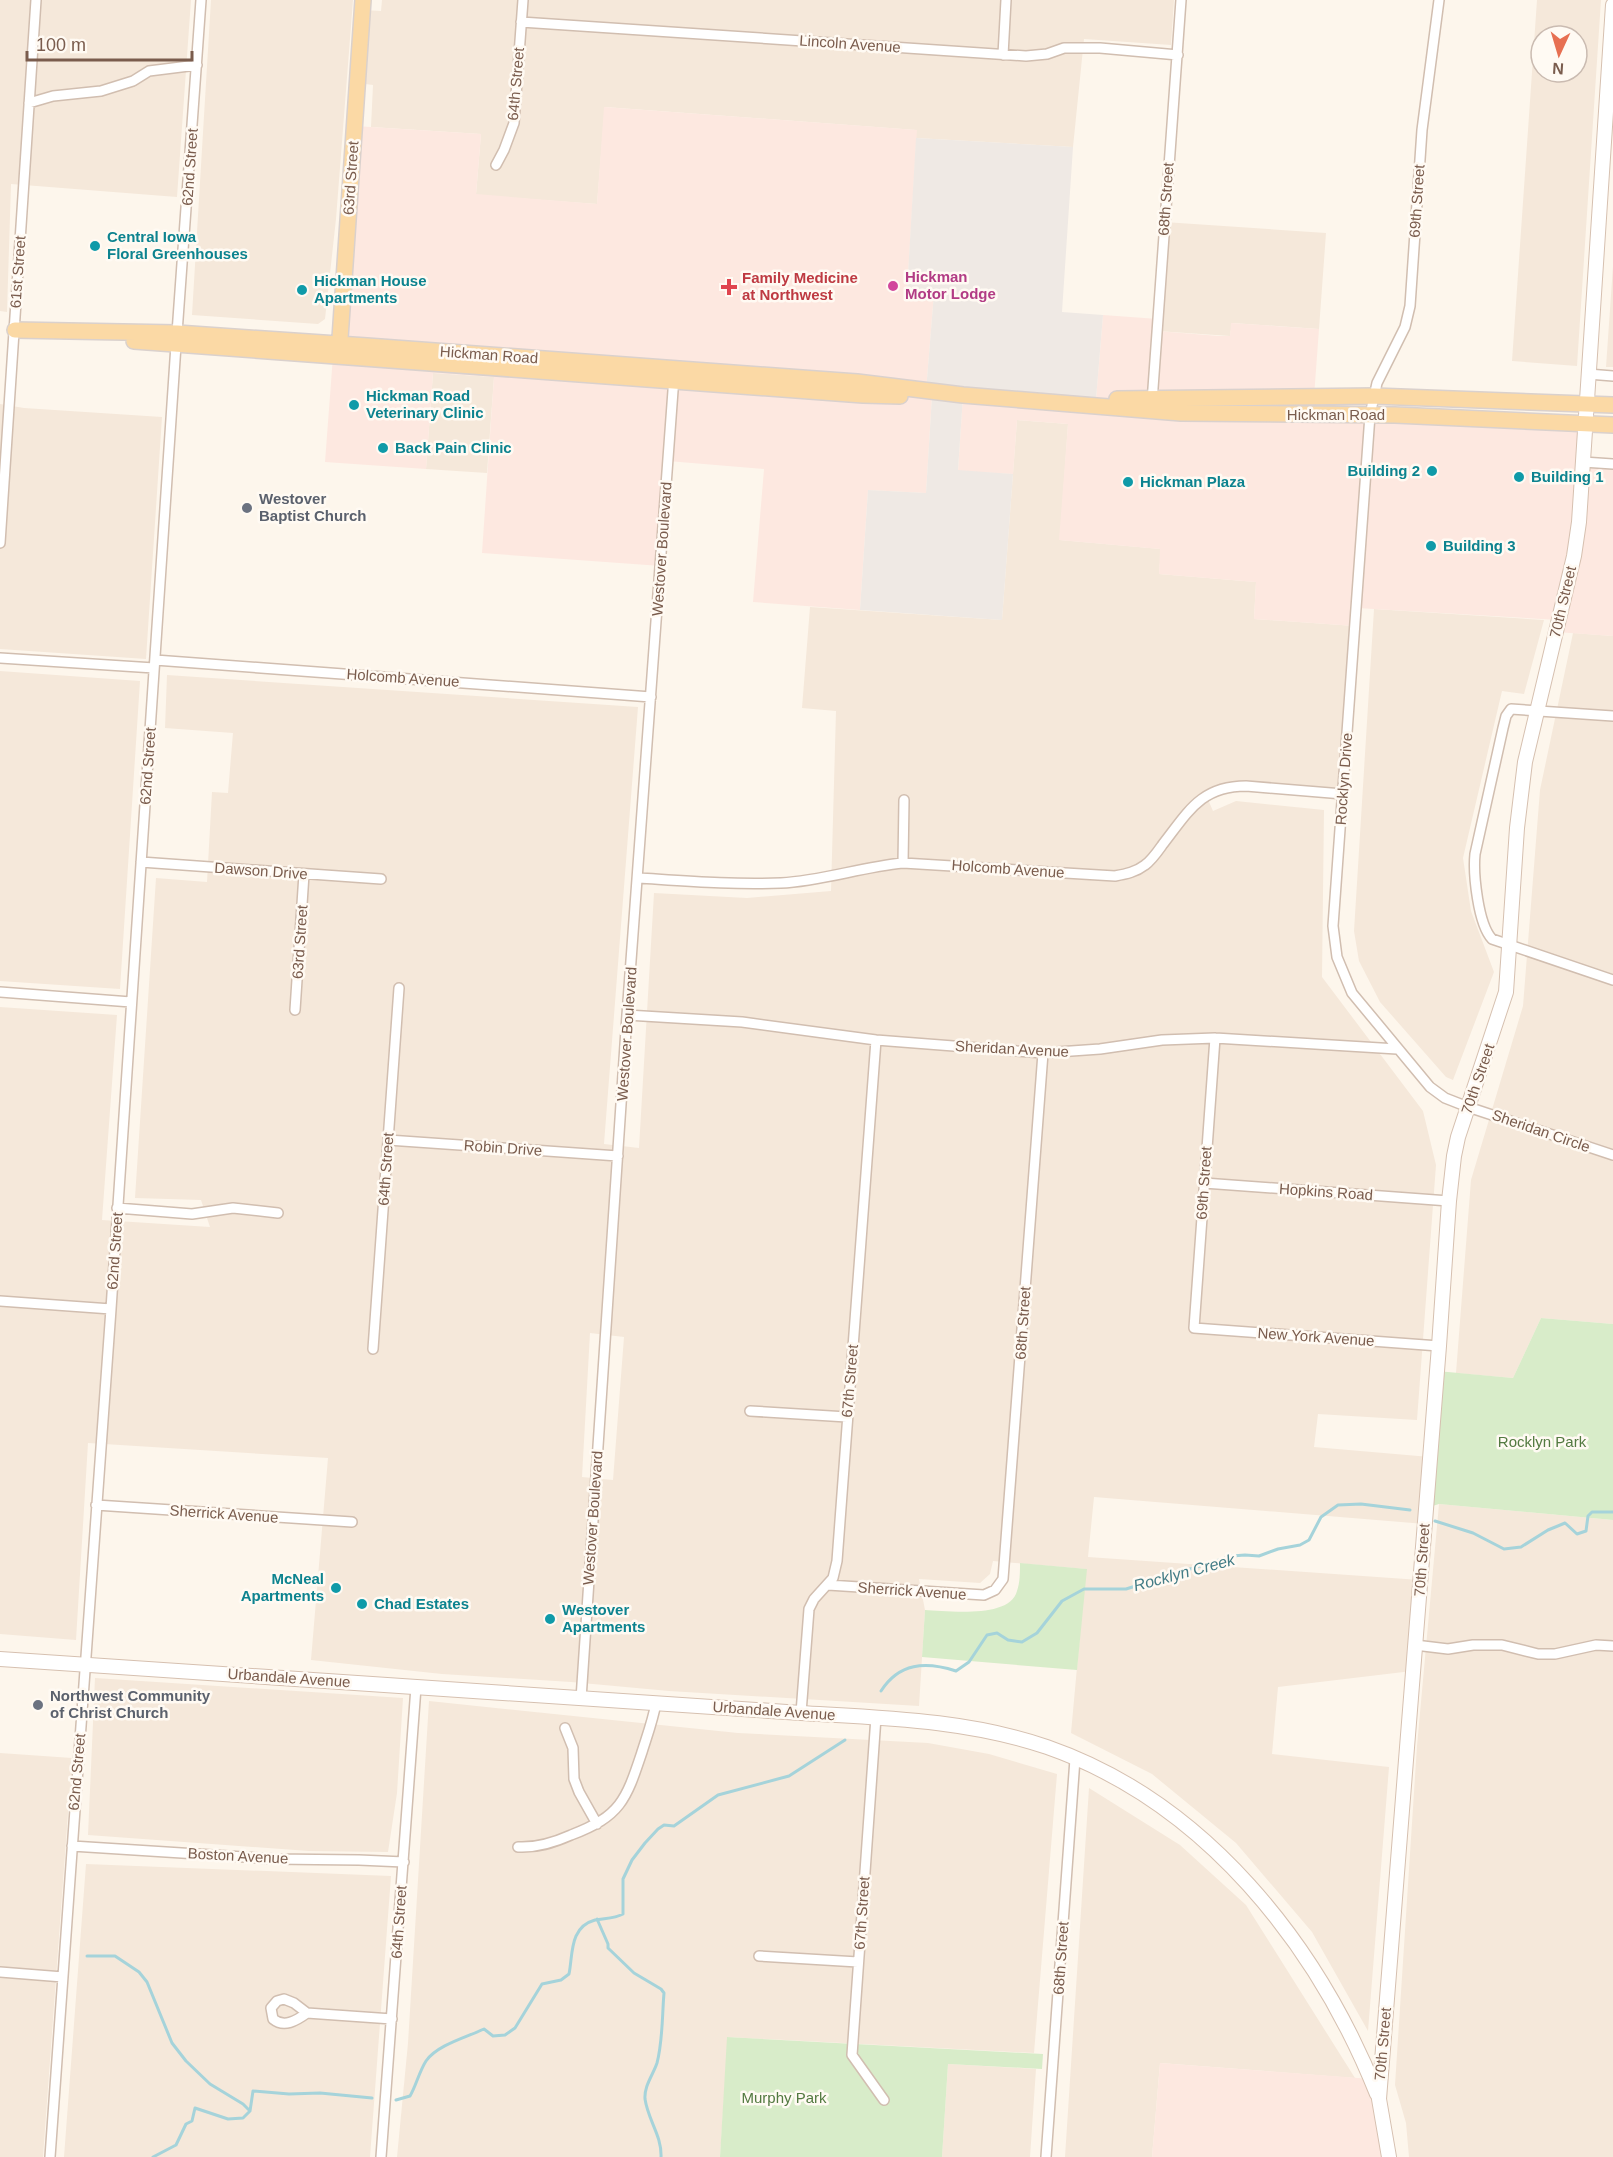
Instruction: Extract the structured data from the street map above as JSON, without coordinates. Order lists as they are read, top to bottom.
{
  "streets": {
    "main road": ["63rd Street", "Hickman Road"],
    "street": [
      "Lincoln Avenue",
      "64th Street",
      "62nd Street",
      "68th Street",
      "69th Street",
      "61st Street",
      "Westover Boulevard",
      "70th Street",
      "Holcomb Avenue",
      "Rocklyn Drive",
      "Dawson Drive",
      "Sheridan Avenue",
      "Sheridan Circle",
      "Robin Drive",
      "Hopkins Road",
      "New York Avenue",
      "67th Street",
      "Sherrick Avenue",
      "Urbandale Avenue",
      "Boston Avenue"
    ]
  },
  "crossings": [
    ["Lincoln Avenue", "64th Street"],
    ["Lincoln Avenue", "68th Street"],
    ["64th Street", "Robin Drive"],
    ["64th Street", "Urbandale Avenue"],
    ["64th Street", "Boston Avenue"],
    ["62nd Street", "Hickman Road"],
    ["62nd Street", "Holcomb Avenue"],
    ["62nd Street", "Dawson Drive"],
    ["62nd Street", "Sherrick Avenue"],
    ["62nd Street", "Urbandale Avenue"],
    ["62nd Street", "Boston Avenue"],
    ["63rd Street", "Hickman Road"],
    ["63rd Street", "Dawson Drive"],
    ["68th Street", "Hickman Road"],
    ["68th Street", "Sheridan Avenue"],
    ["68th Street", "Sherrick Avenue"],
    ["68th Street", "Urbandale Avenue"],
    ["69th Street", "Hickman Road"],
    ["69th Street", "Rocklyn Drive"],
    ["69th Street", "Sheridan Avenue"],
    ["69th Street", "Hopkins Road"],
    ["69th Street", "New York Avenue"],
    ["61st Street", "Hickman Road"],
    ["Hickman Road", "Westover Boulevard"],
    ["Hickman Road", "70th Street"],
    ["Hickman Road", "Rocklyn Drive"],
    ["Westover Boulevard", "Holcomb Avenue"],
    ["Westover Boulevard", "Sheridan Avenue"],
    ["Westover Boulevard", "Robin Drive"],
    ["Westover Boulevard", "Urbandale Avenue"],
    ["70th Street", "Rocklyn Drive"],
    ["70th Street", "Sheridan Circle"],
    ["70th Street", "Hopkins Road"],
    ["70th Street", "New York Avenue"],
    ["70th Street", "Urbandale Avenue"],
    ["Holcomb Avenue", "Rocklyn Drive"],
    ["Rocklyn Drive", "Sheridan Avenue"],
    ["Rocklyn Drive", "Sheridan Circle"],
    ["Sheridan Avenue", "67th Street"],
    ["67th Street", "Sherrick Avenue"],
    ["67th Street", "Urbandale Avenue"]
  ],
  "water": ["Rocklyn Creek"],
  "parks": ["Rocklyn Park", "Murphy Park"],
  "places": {
    "other": [
      "Central Iowa Floral Greenhouses",
      "Hickman Motor Lodge",
      "Hickman House Apartments",
      "Hickman Road Veterinary Clinic",
      "Back Pain Clinic",
      "Building 2",
      "Building 1",
      "Hickman Plaza",
      "Westover Baptist Church",
      "Building 3",
      "McNeal Apartments",
      "Chad Estates",
      "Westover Apartments",
      "Northwest Community of Christ Church"
    ],
    "health": ["Family Medicine at Northwest"]
  },
  "scale_bar": "100 m",
  "north": "bottom"
}
